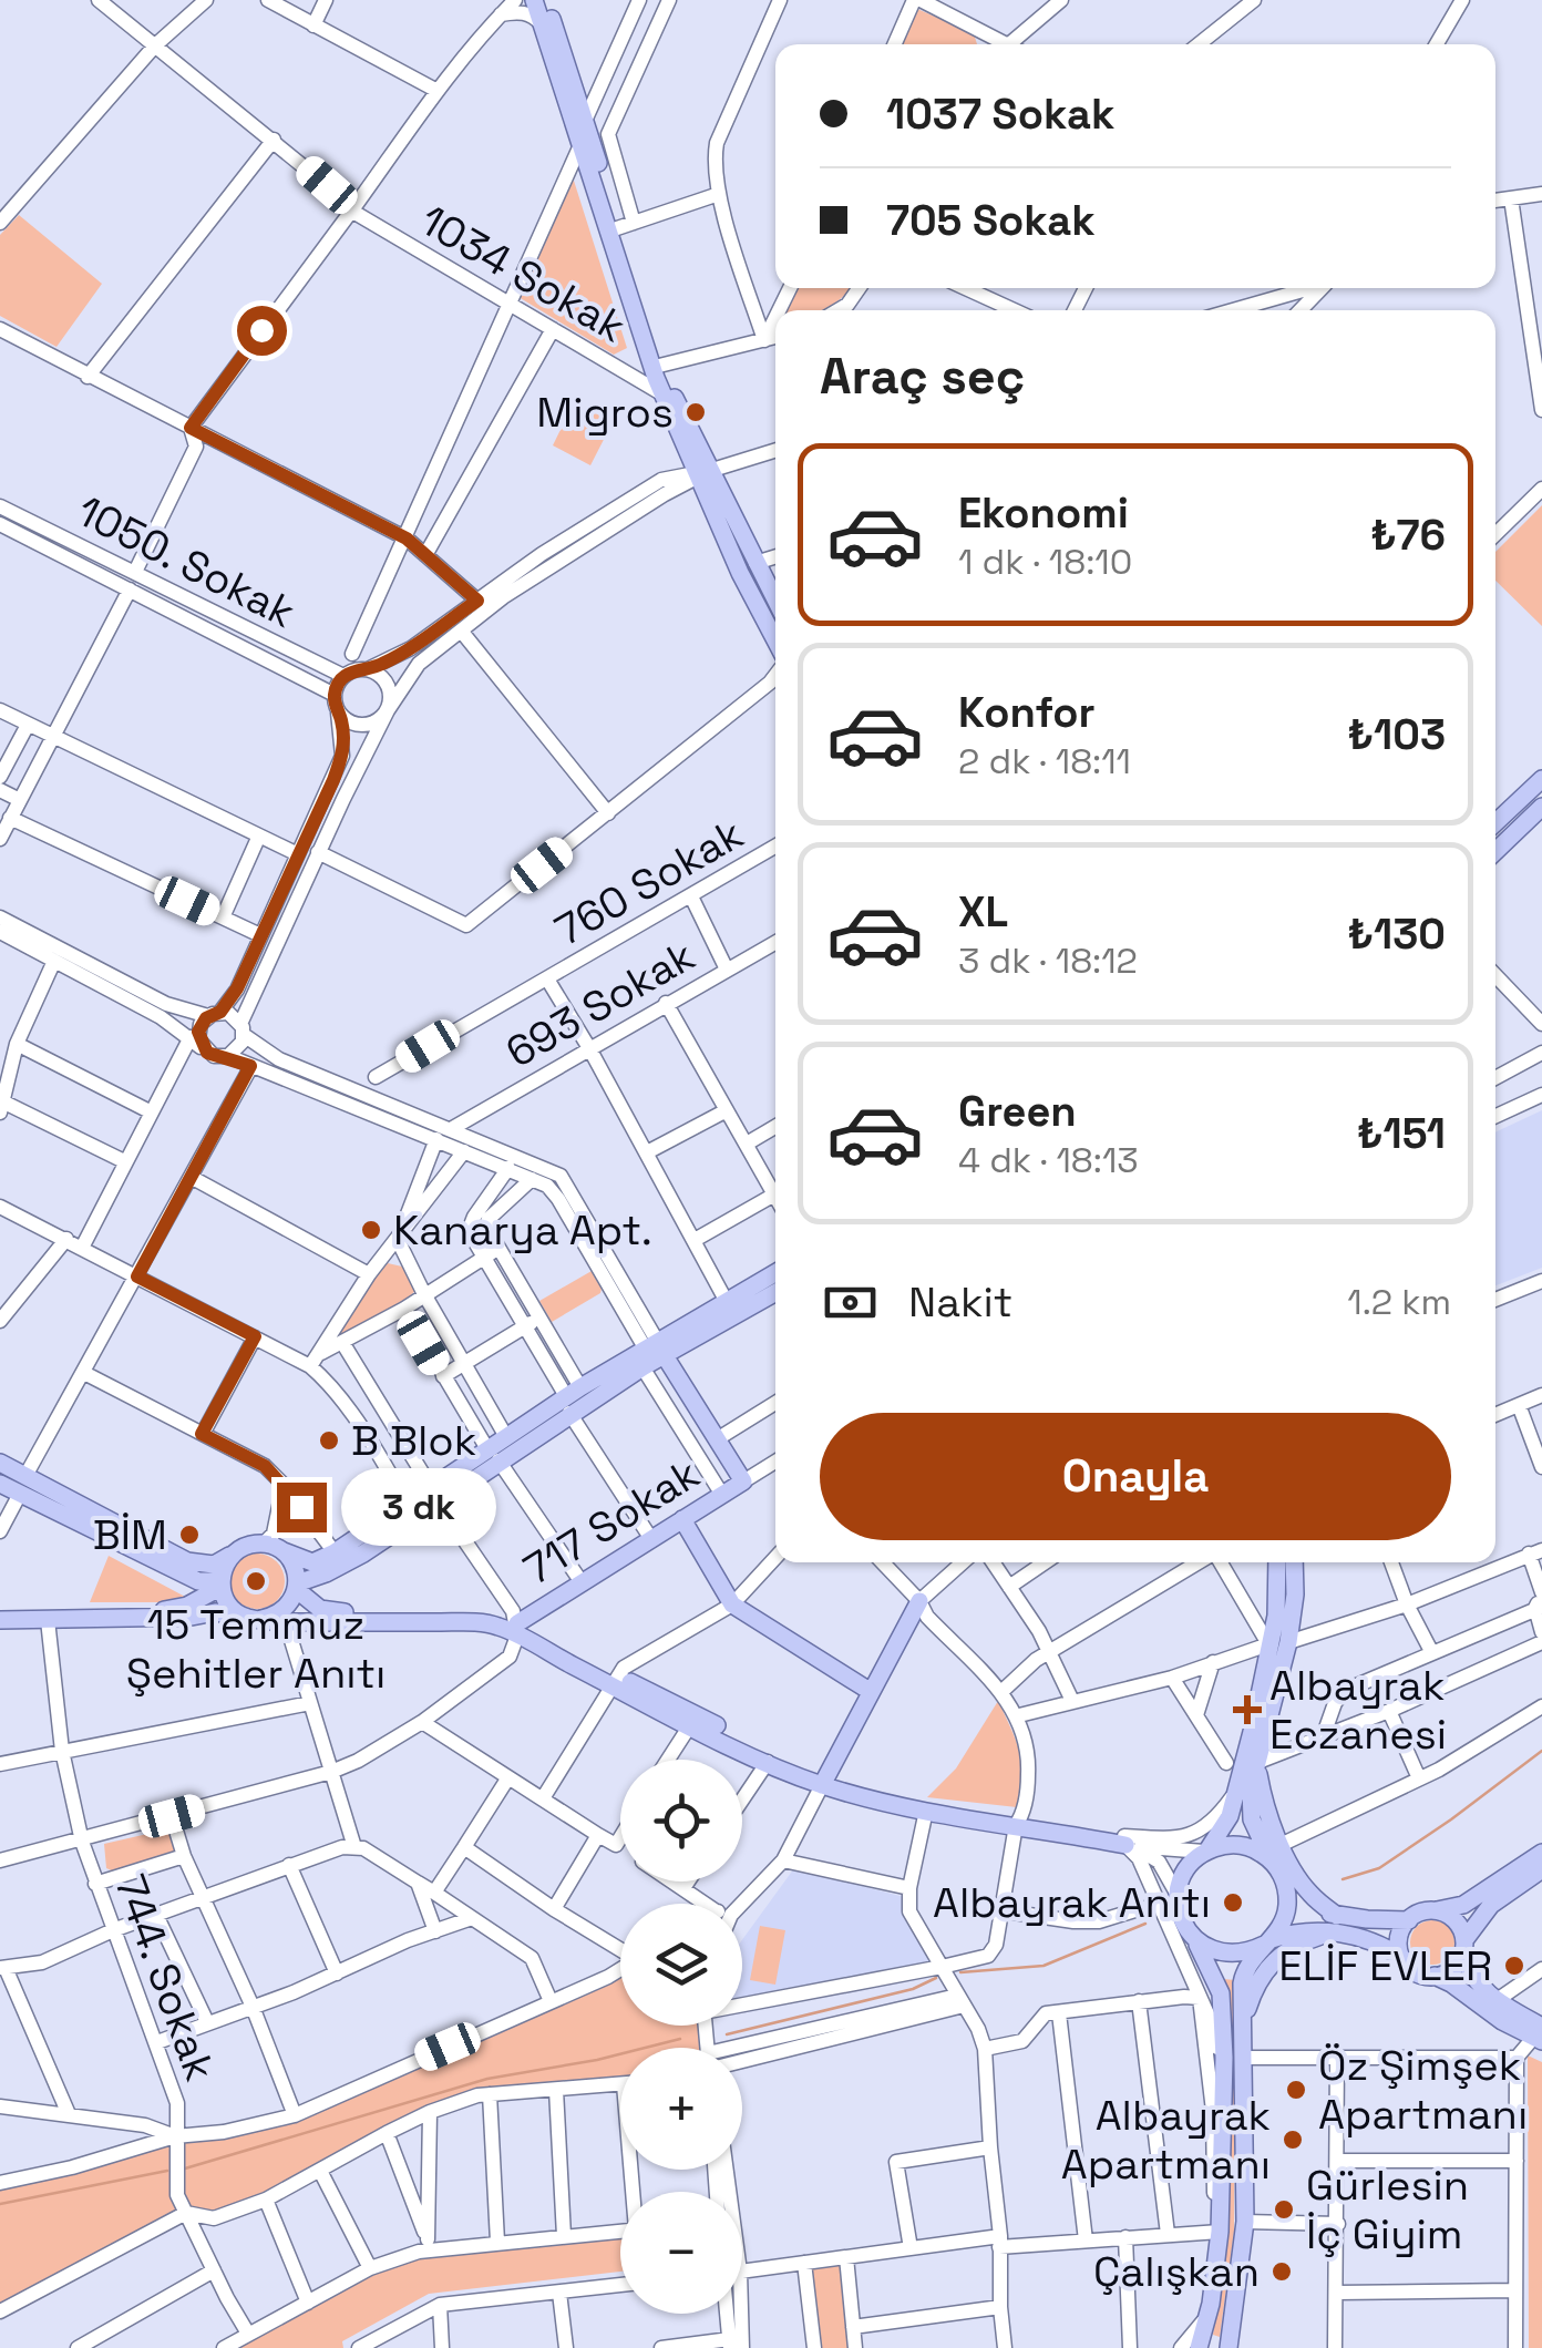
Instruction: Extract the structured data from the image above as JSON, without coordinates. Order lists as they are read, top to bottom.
{
  "streets": {
    "main road": ["717 Sokak"],
    "street": [
      "1034 Sokak",
      "1050. Sokak",
      "760 Sokak",
      "693 Sokak",
      "744. Sokak"
    ]
  },
  "places": {
    "other": [
      "Migros",
      "Kanarya Apt.",
      "B Blok",
      "BİM",
      "15 Temmuz Şehitler Anıtı",
      "Albayrak Anıtı",
      "ELİF EVLER",
      "Öz Şimşek Apartmanı",
      "Albayrak Apartmanı",
      "Gürlesin İç Giyim",
      "Çalışkan"
    ],
    "health": ["Albayrak Eczanesi"]
  },
  "page": {
    "banner": ["1037 Sokak", "705 Sokak"],
    "heading": "Araç seç",
    "list": [
      {
        "name": "Ekonomi",
        "note": "1 dk · 18:10",
        "value": "₺76"
      },
      {
        "name": "Konfor",
        "note": "2 dk · 18:11",
        "value": "₺103"
      },
      {
        "name": "XL",
        "note": "3 dk · 18:12",
        "value": "₺130"
      },
      {
        "name": "Green",
        "note": "4 dk · 18:13",
        "value": "₺151"
      }
    ],
    "pay": ["Nakit", "1.2 km"],
    "buttons": "Onayla",
    "bubble": "3 dk",
    "map_buttons": ["+", "−"]
  }
}
